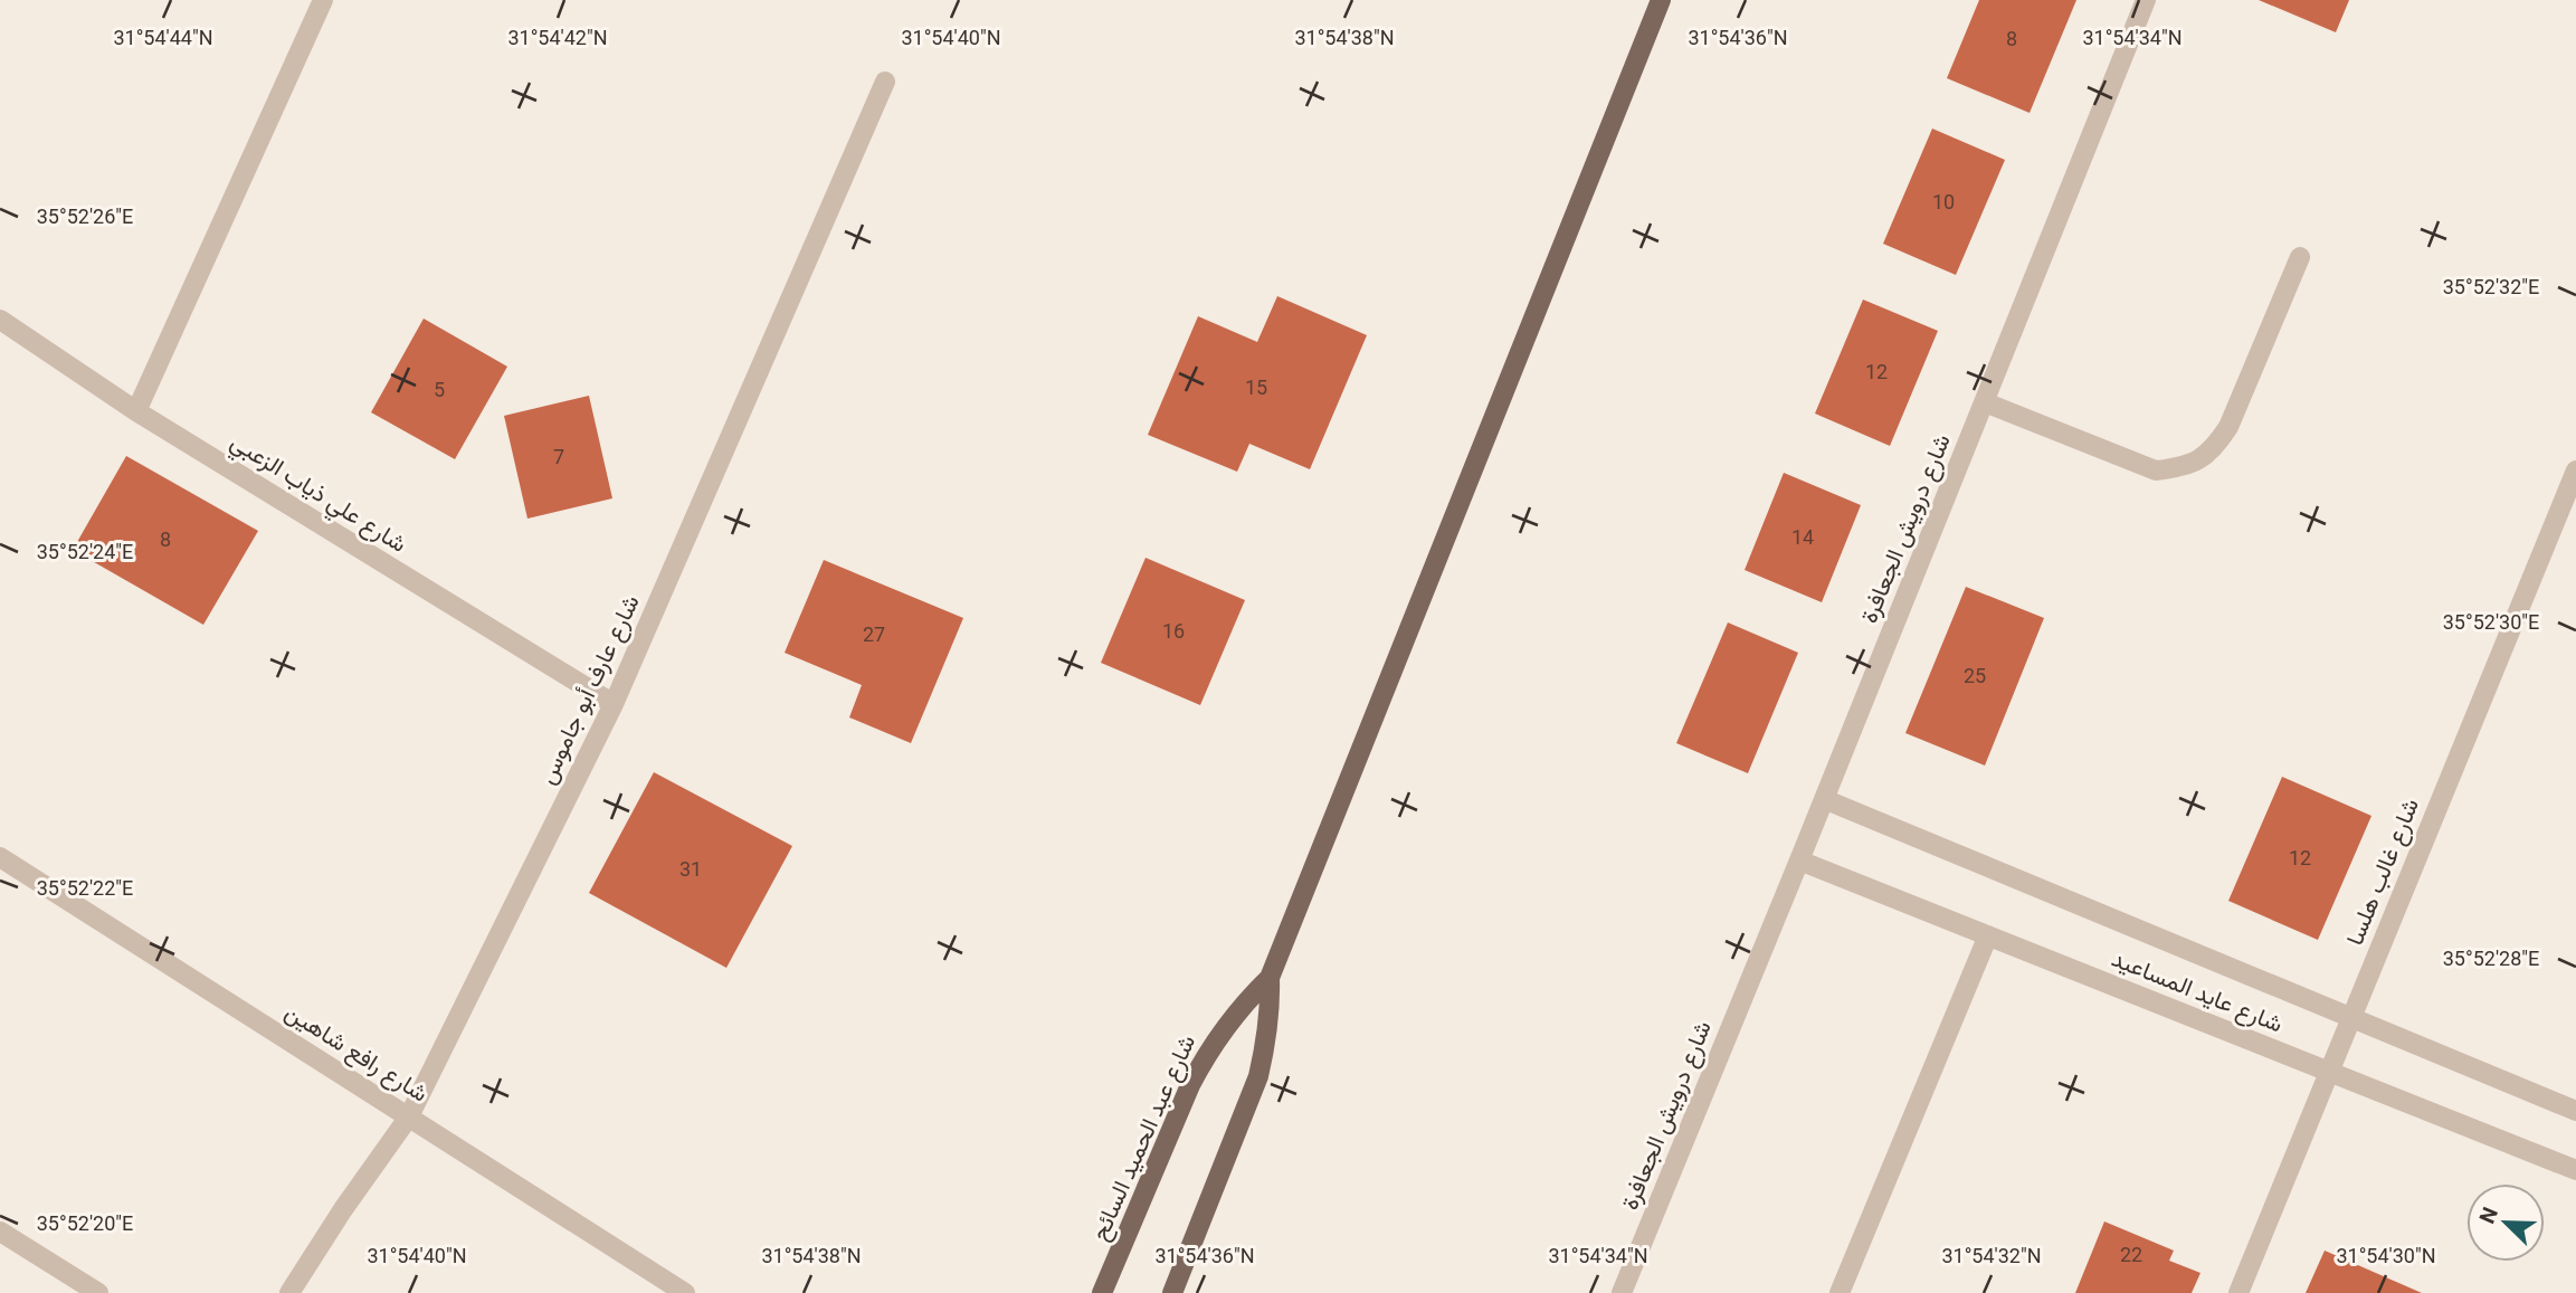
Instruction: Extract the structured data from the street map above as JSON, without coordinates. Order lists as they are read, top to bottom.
{
  "streets": {
    "main road": ["شارع عبد الحميد السائح"],
    "street": [
      "شارع علي ذياب الزعبي",
      "شارع درويش الجعافرة",
      "شارع عارف أبو جاموس",
      "شارع غالب هلسا",
      "شارع عايد المساعيد",
      "شارع رافع شاهين"
    ]
  },
  "crossings": [
    ["شارع علي ذياب الزعبي", "شارع عارف أبو جاموس"],
    ["شارع درويش الجعافرة", "شارع عايد المساعيد"],
    ["شارع عارف أبو جاموس", "شارع رافع شاهين"],
    ["شارع غالب هلسا", "شارع عايد المساعيد"]
  ],
  "house_numbers": [
    "8",
    "10",
    "12",
    "15",
    "5",
    "7",
    "14",
    "8",
    "16",
    "27",
    "25",
    "12",
    "31",
    "22"
  ],
  "north": "top left",
  "coordinates": [
    "31°54'44\"N",
    "31°54'42\"N",
    "31°54'40\"N",
    "31°54'38\"N",
    "31°54'36\"N",
    "31°54'34\"N",
    "35°52'26\"E",
    "35°52'32\"E",
    "35°52'24\"E",
    "35°52'30\"E",
    "35°52'22\"E",
    "35°52'28\"E",
    "35°52'20\"E",
    "31°54'32\"N",
    "31°54'30\"N"
  ]
}
